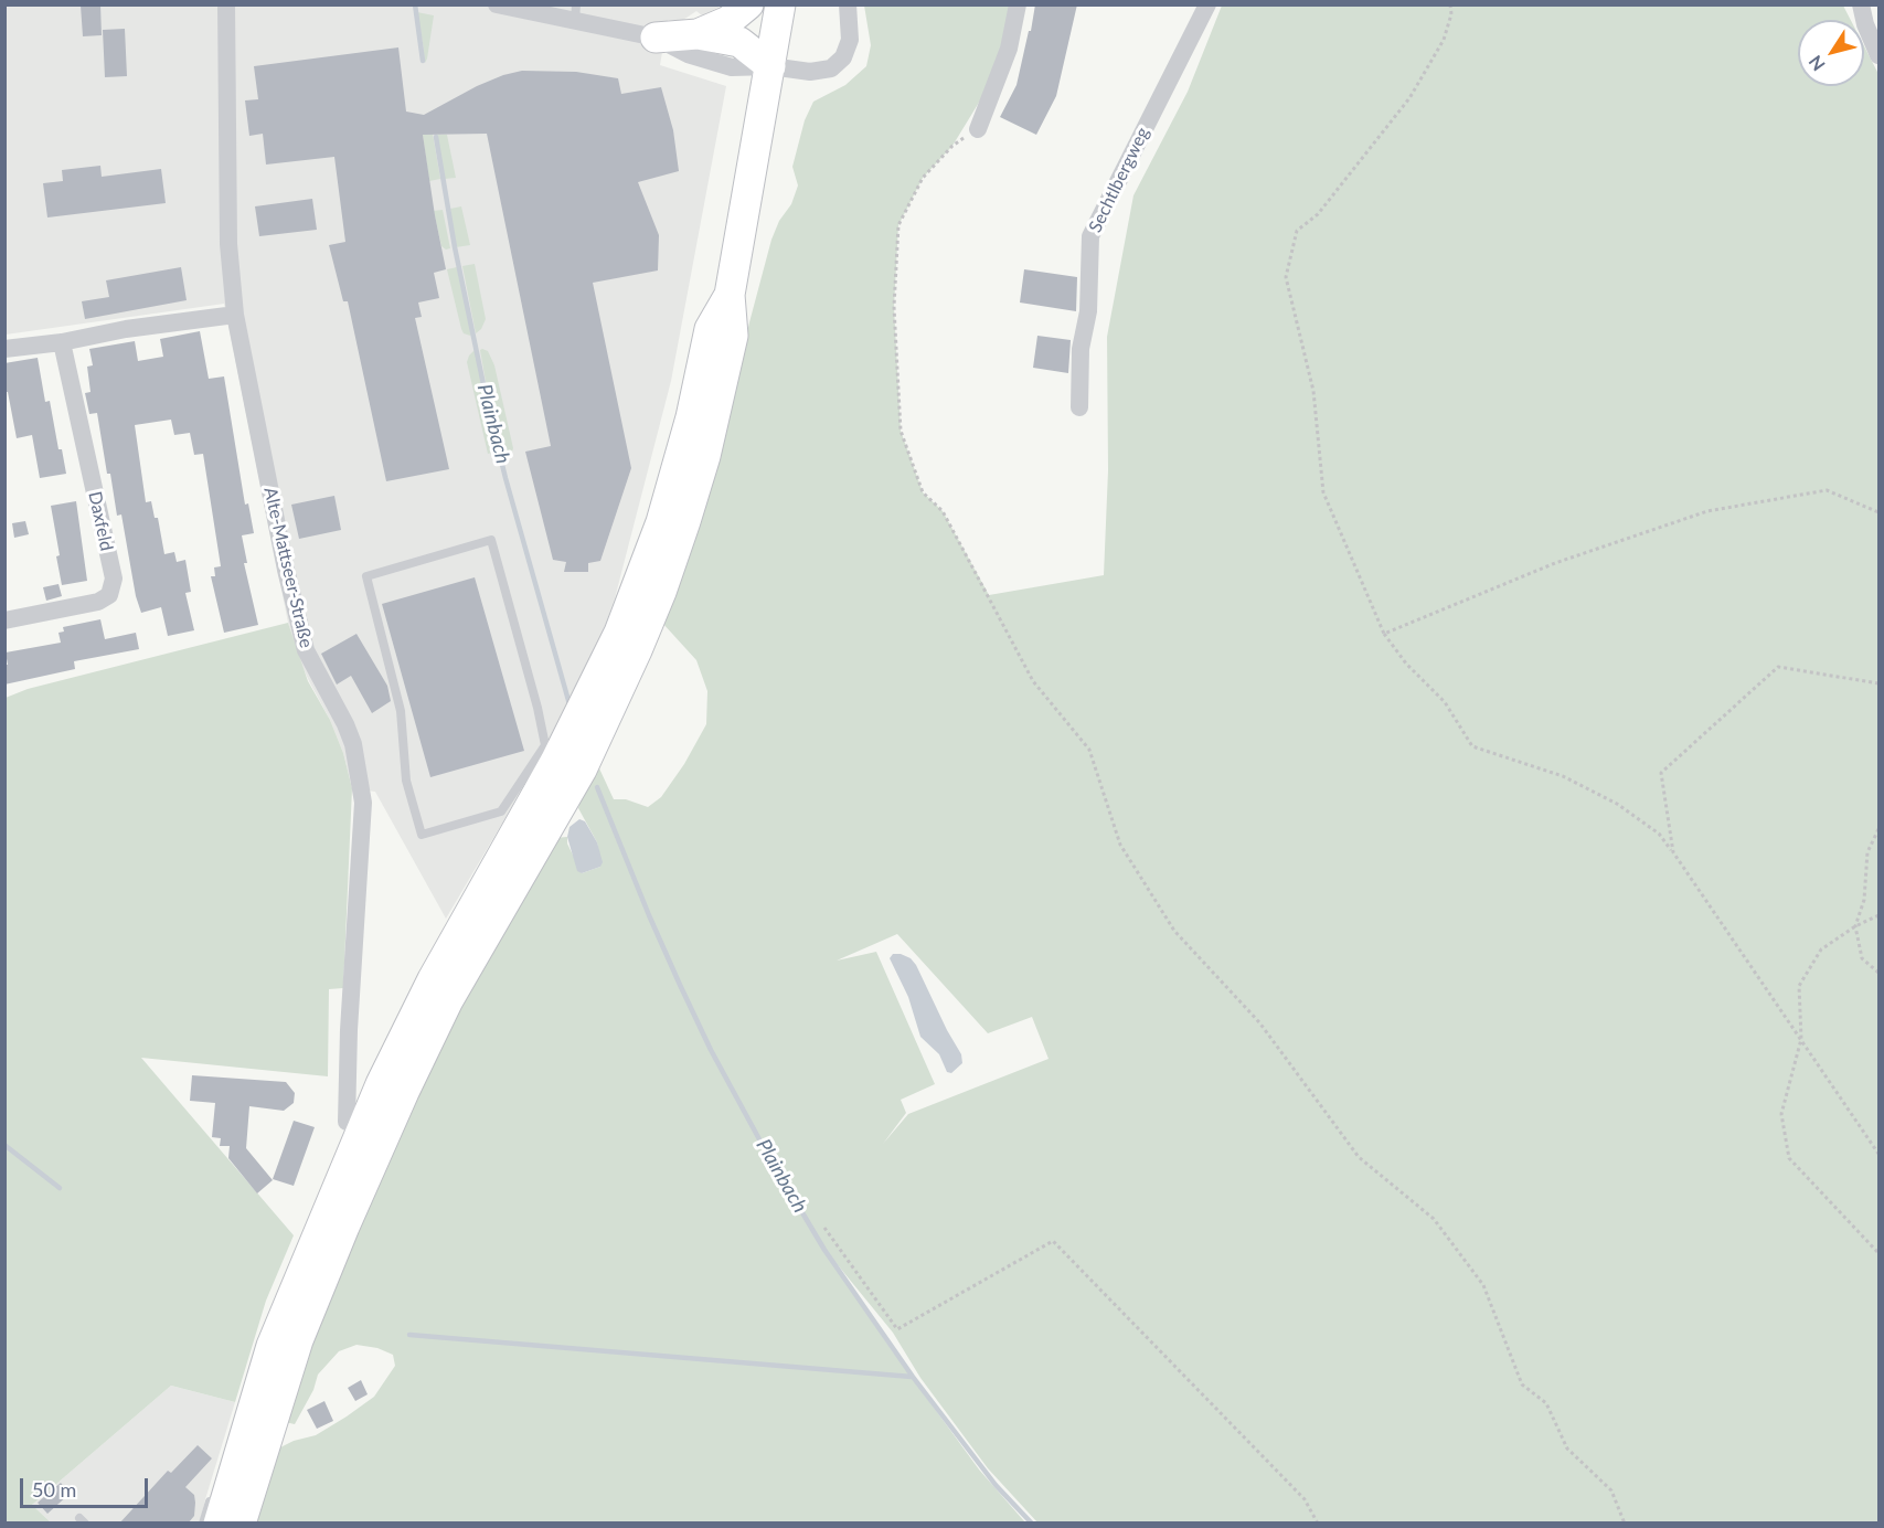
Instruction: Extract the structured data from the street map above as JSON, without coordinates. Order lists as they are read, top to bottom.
{
  "streets": {
    "street": ["Sechtlbergweg", "Daxfeld", "Alte-Mattseer-Straße"]
  },
  "water": ["Plainbach"],
  "scale_bar": "50 m",
  "north": "bottom left"
}
